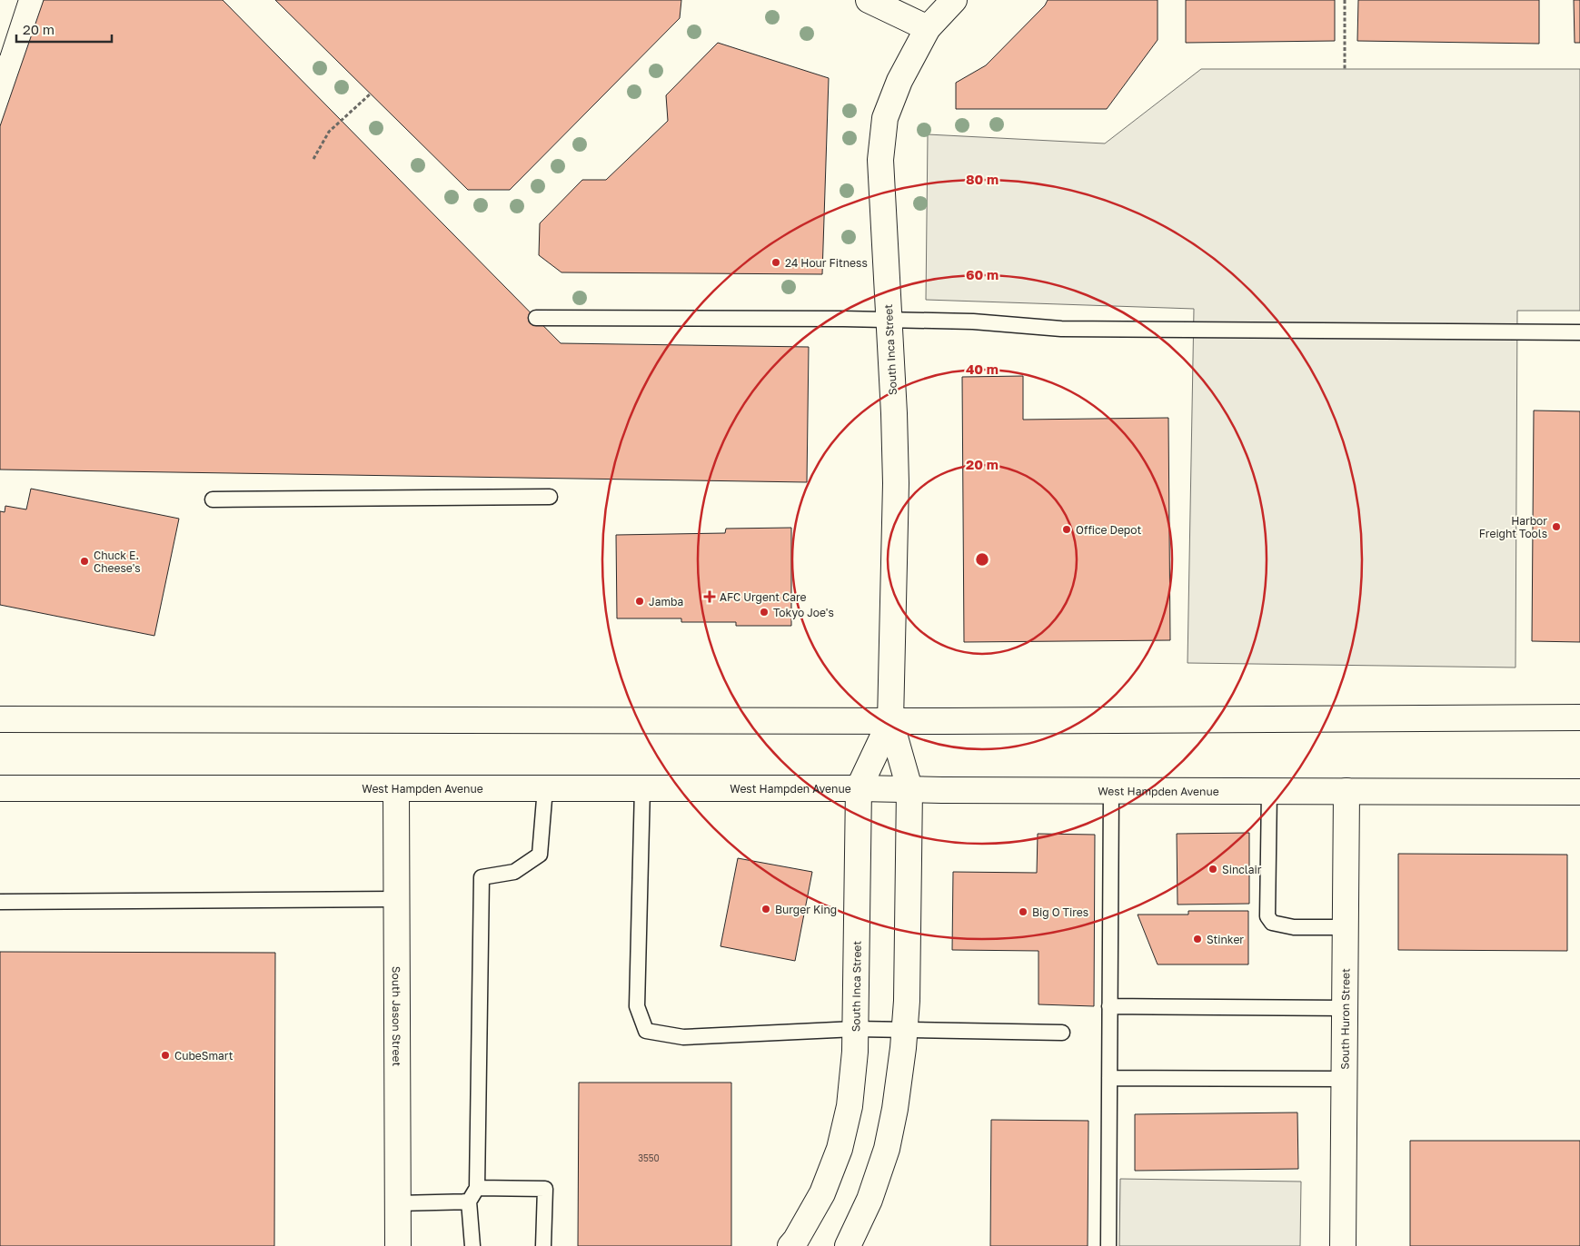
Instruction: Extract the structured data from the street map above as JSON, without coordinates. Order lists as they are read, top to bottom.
{
  "streets": {
    "main road": [
      "South Inca Street",
      "West Hampden Avenue",
      "South Jason Street",
      "South Huron Street"
    ]
  },
  "crossings": [
    ["South Inca Street", "West Hampden Avenue"],
    ["West Hampden Avenue", "South Jason Street"],
    ["West Hampden Avenue", "South Huron Street"]
  ],
  "places": {
    "other": [
      "24 Hour Fitness",
      "Harbor Freight Tools",
      "Office Depot",
      "Chuck E. Cheese's",
      "Jamba",
      "Tokyo Joe's",
      "Sinclair",
      "Burger King",
      "Big O Tires",
      "Stinker",
      "CubeSmart"
    ],
    "health": ["AFC Urgent Care"]
  },
  "house_numbers": ["3550"],
  "scale_bar": "20 m",
  "rings": [
    "80 m",
    "60 m",
    "40 m",
    "20 m"
  ]
}
